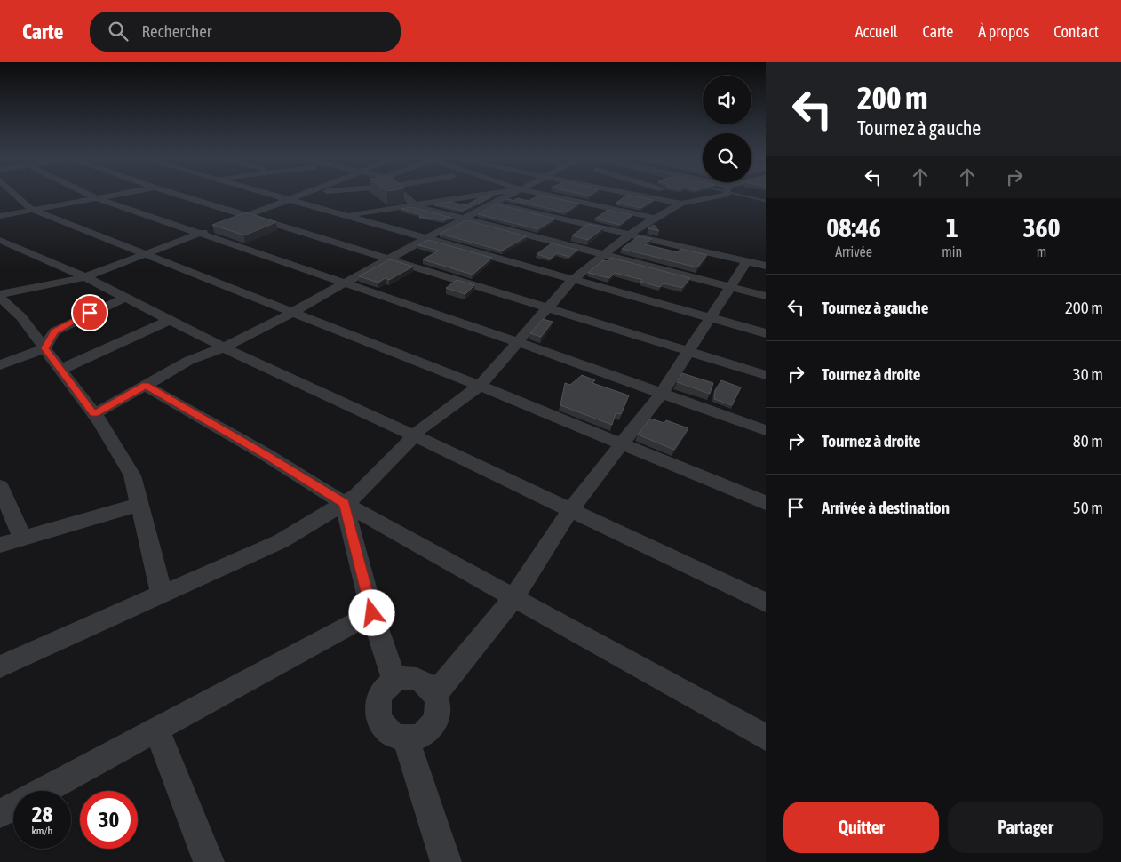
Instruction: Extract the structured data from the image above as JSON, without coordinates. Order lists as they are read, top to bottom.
{
  "page": {
    "header": "Carte",
    "search": "Rechercher",
    "nav": [
      "Accueil",
      "Carte",
      "À propos",
      "Contact"
    ],
    "turn": ["200 m", "Tournez à gauche"],
    "eta": [
      "08:46",
      "Arrivée",
      "1",
      "min",
      "360",
      "m"
    ],
    "list": [
      {
        "name": "Tournez à gauche",
        "value": "200 m"
      },
      {
        "name": "Tournez à droite",
        "value": "30 m"
      },
      {
        "name": "Tournez à droite",
        "value": "80 m"
      },
      {
        "name": "Arrivée à destination",
        "value": "50 m"
      }
    ],
    "speed": "28 km/h",
    "limit": "30",
    "buttons": ["Quitter", "Partager"]
  }
}
